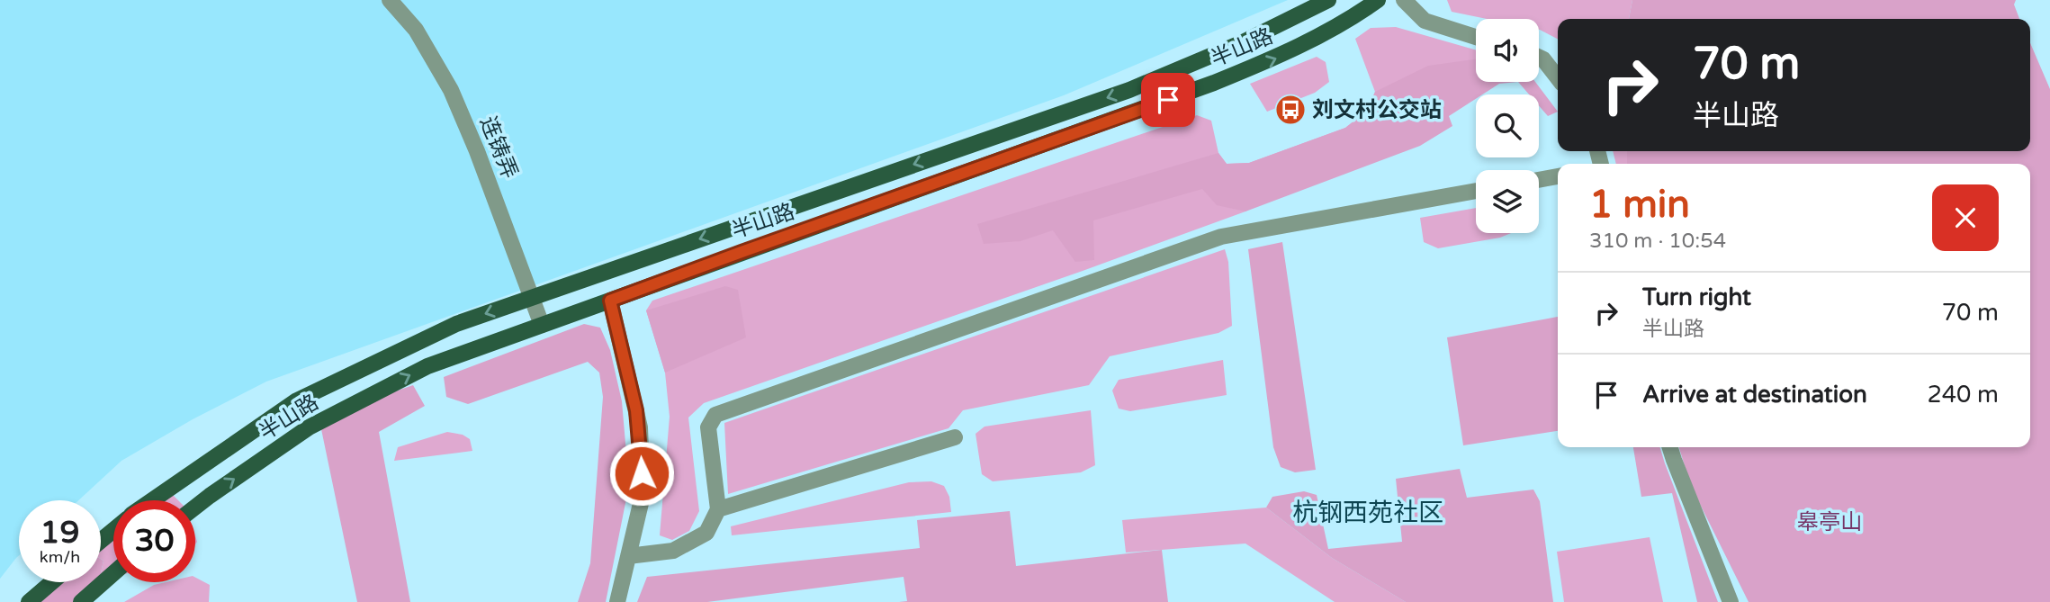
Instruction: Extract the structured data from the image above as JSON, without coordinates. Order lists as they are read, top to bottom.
{
  "streets": {
    "main road": ["半山路"],
    "street": ["连铸弄"]
  },
  "crossings": [
    ["半山路", "连铸弄"]
  ],
  "districts": ["杭钢西苑社区"],
  "parks": ["皋亭山"],
  "places": {
    "bus stop": ["刘文村公交站"]
  },
  "page": {
    "turn": ["70 m", "半山路"],
    "heading": ["1 min", "310 m · 10:54"],
    "list": [
      {
        "name": "Turn right",
        "note": "半山路",
        "value": "70 m"
      },
      {
        "name": "Arrive at destination",
        "value": "240 m"
      }
    ],
    "speed": "19 km/h",
    "limit": "30"
  }
}
